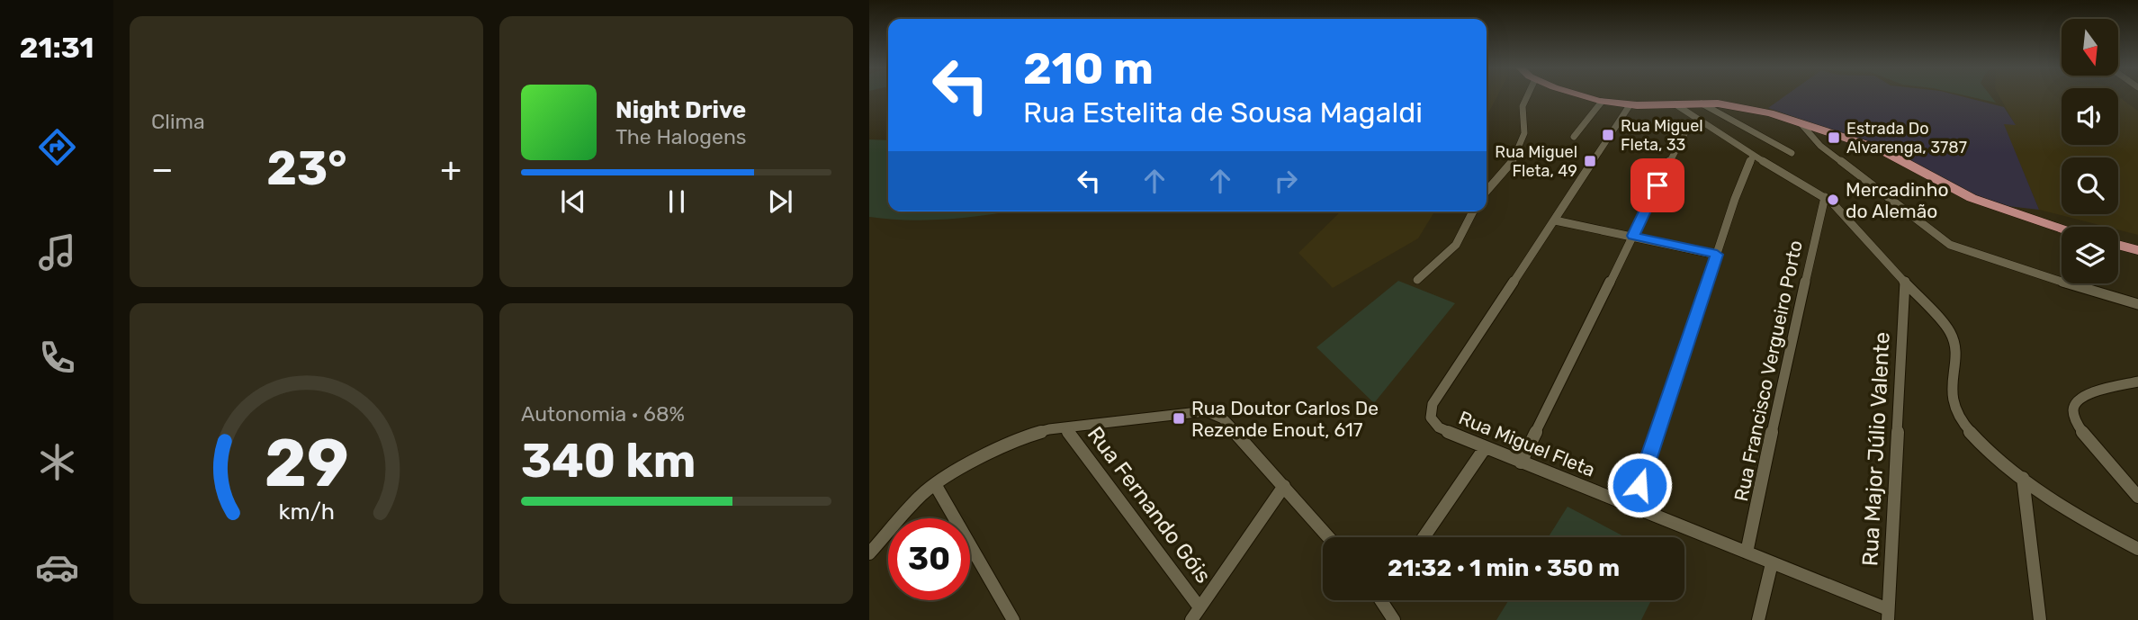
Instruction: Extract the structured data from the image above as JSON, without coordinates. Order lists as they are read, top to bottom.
{
  "streets": {
    "street": [
      "Rua Francisco Vergueiro Porto",
      "Rua Miguel Fleta",
      "Rua Major Júlio Valente",
      "Rua Fernando Góis"
    ]
  },
  "crossings": [
    ["Rua Francisco Vergueiro Porto", "Rua Miguel Fleta"],
    ["Rua Miguel Fleta", "Rua Major Júlio Valente"]
  ],
  "places": {
    "transit": [
      "Rua Miguel Fleta, 33",
      "Estrada Do Alvarenga, 3787",
      "Rua Miguel Fleta, 49",
      "Rua Doutor Carlos De Rezende Enout, 617"
    ],
    "other": ["Mercadinho do Alemão"]
  },
  "north": "bottom",
  "page": {
    "tabs": "21:31",
    "tile": [
      "Clima",
      ["Autonomia · 68%", "340 km"]
    ],
    "turn": ["210 m", "Rua Estelita de Sousa Magaldi"],
    "song": ["Night Drive", "The Halogens"],
    "heat": ["−", "23°", "+"],
    "limit": "30",
    "trip": "21:32 · 1 min · 350 m",
    "gauge": ["29", "km/h"]
  }
}
